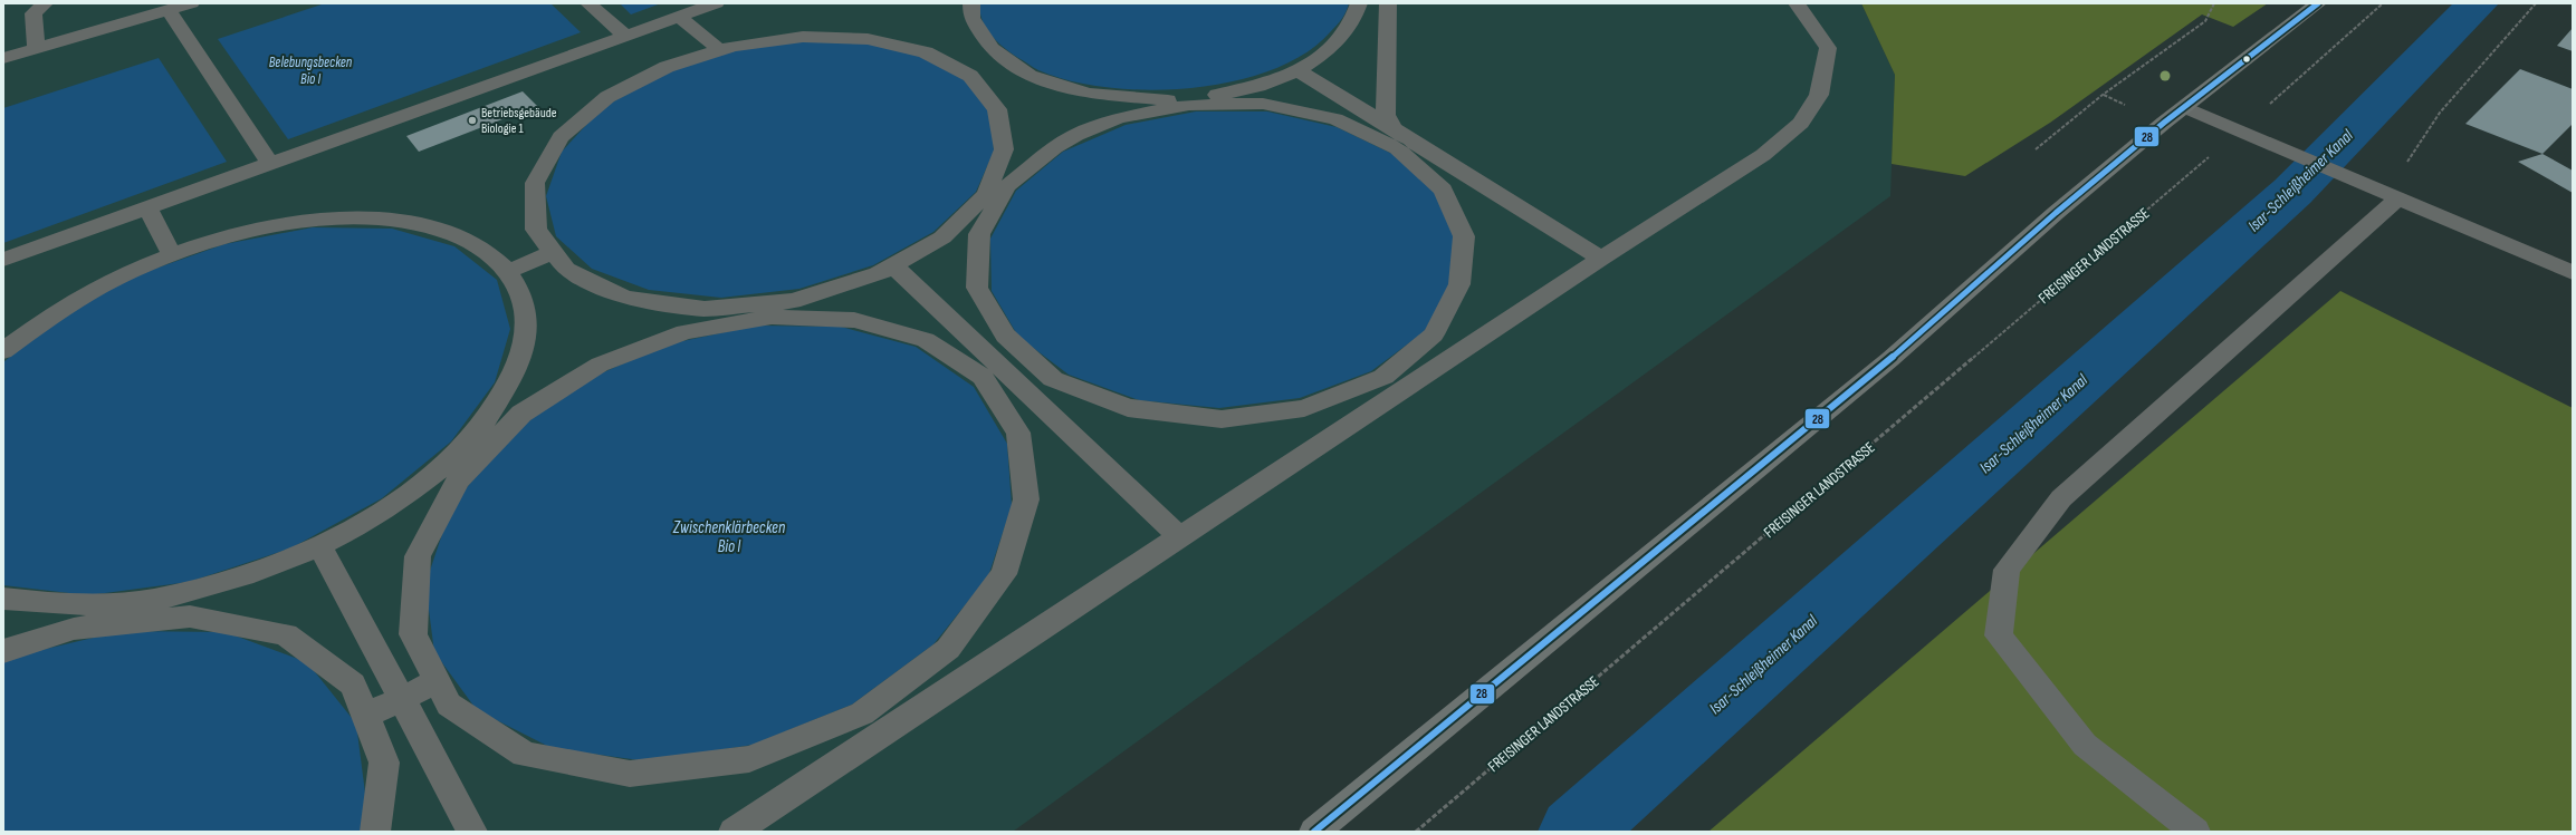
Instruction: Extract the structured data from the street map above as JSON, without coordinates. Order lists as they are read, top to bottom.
{
  "streets": {
    "path": ["FREISINGER LANDSTRASSE"]
  },
  "water": ["Belebungsbecken Bio I", "Isar-Schleißheimer Kanal", "Zwischenklärbecken Bio I"],
  "places": ["Betriebsgebäude Biologie 1"],
  "lines": ["transit line 28"]
}
